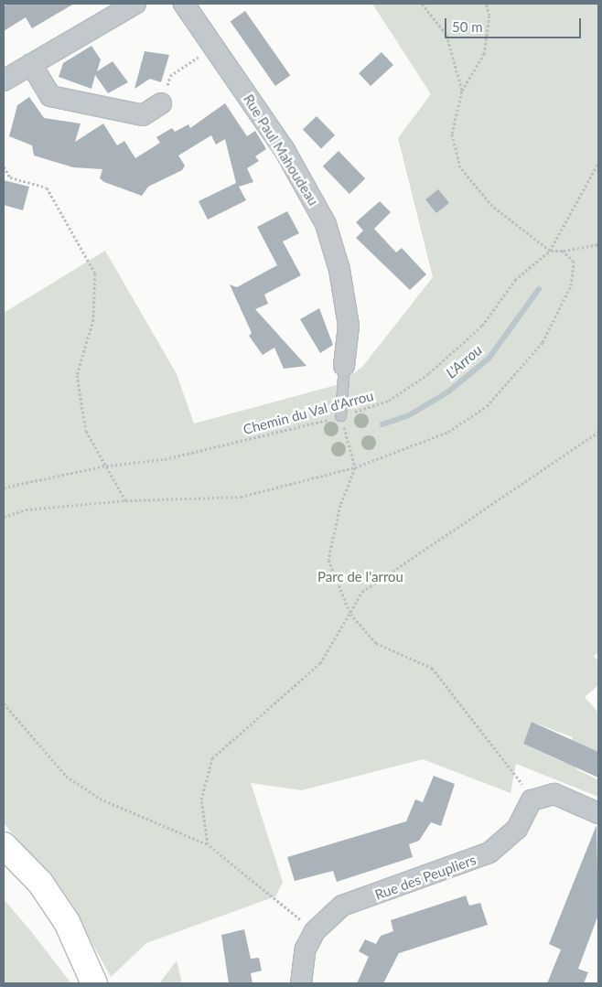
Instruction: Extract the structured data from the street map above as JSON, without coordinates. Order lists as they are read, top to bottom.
{
  "streets": {
    "street": ["Rue Paul Mahoudeau", "Rue des Peupliers"],
    "path": ["Chemin du Val d'Arrou"]
  },
  "water": ["L'Arrou"],
  "parks": ["Parc de l'arrou"],
  "scale_bar": "50 m"
}
